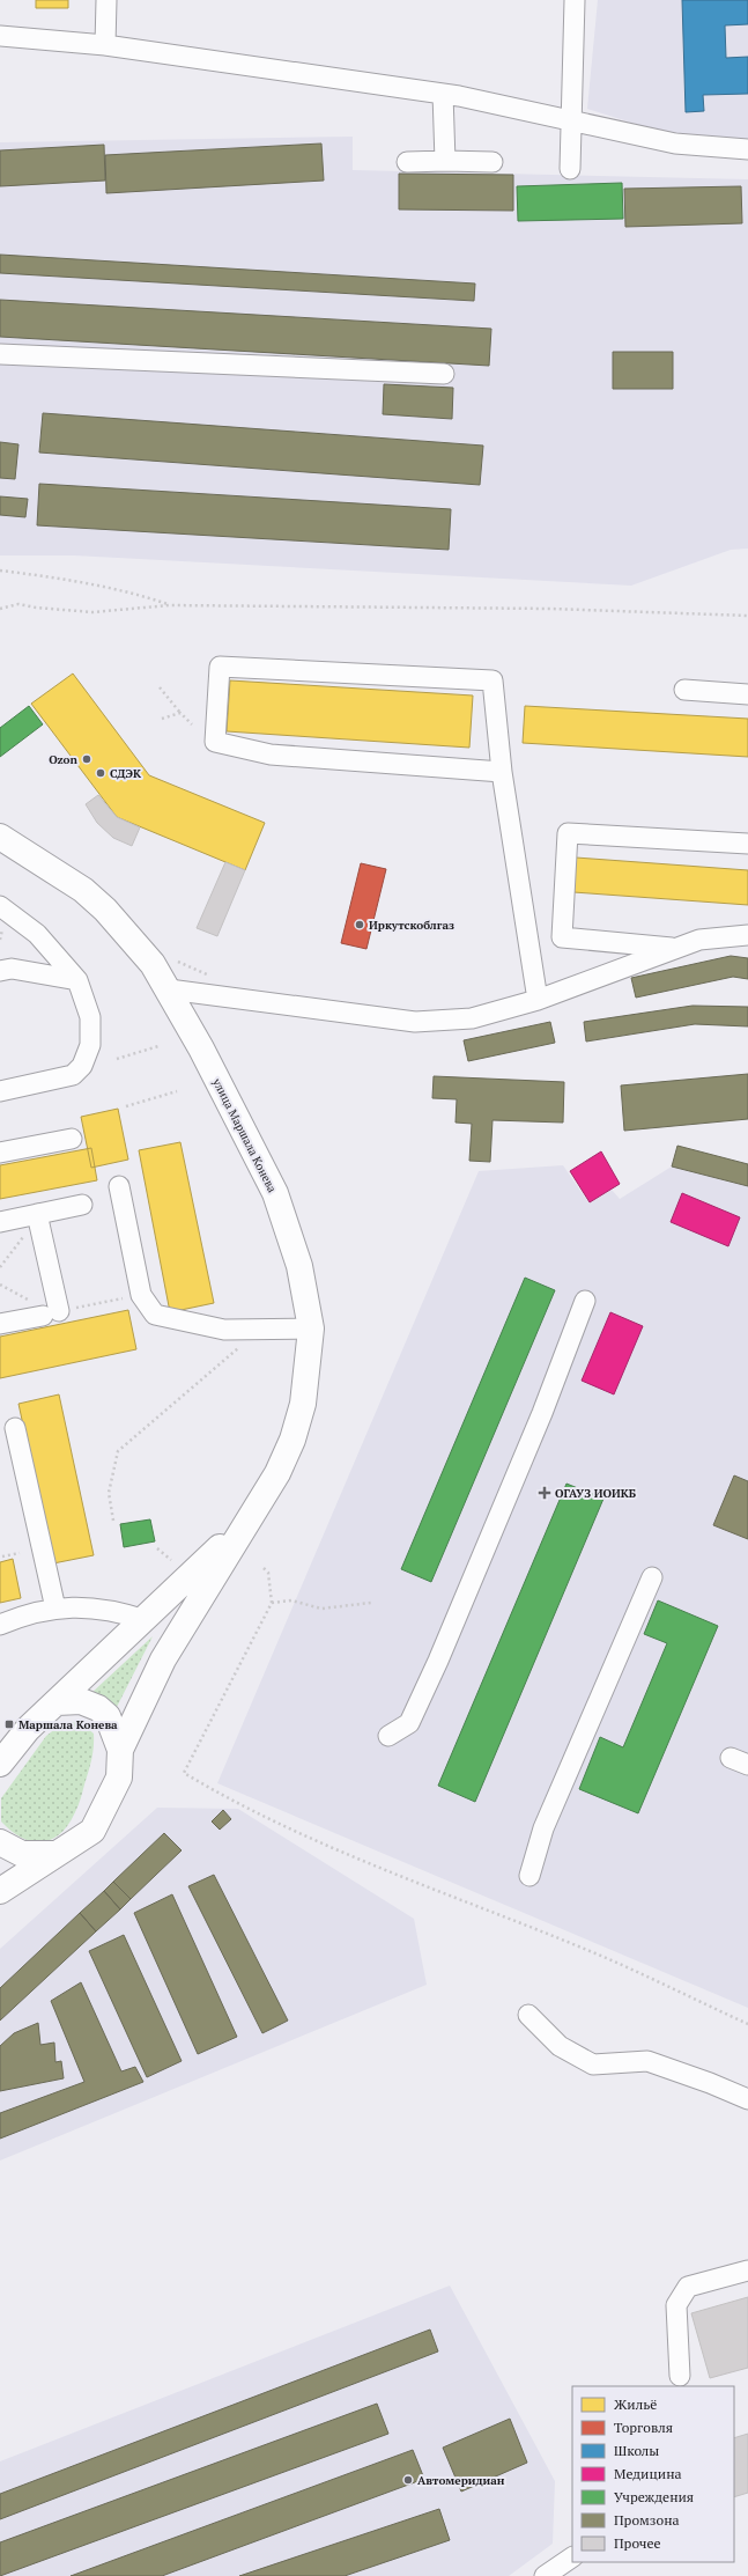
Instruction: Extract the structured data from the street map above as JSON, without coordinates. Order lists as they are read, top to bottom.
{
  "streets": {
    "main road": ["улица Маршала Конева"]
  },
  "places": {
    "other": [
      "Ozon",
      "СДЭК",
      "Иркутскоблгаз",
      "Автомеридиан"
    ],
    "health": ["ОГАУЗ ИОИКБ"],
    "transit": ["Маршала Конева"]
  },
  "legend": [
    "Жильё",
    "Торговля",
    "Школы",
    "Медицина",
    "Учреждения",
    "Промзона",
    "Прочее"
  ]
}
